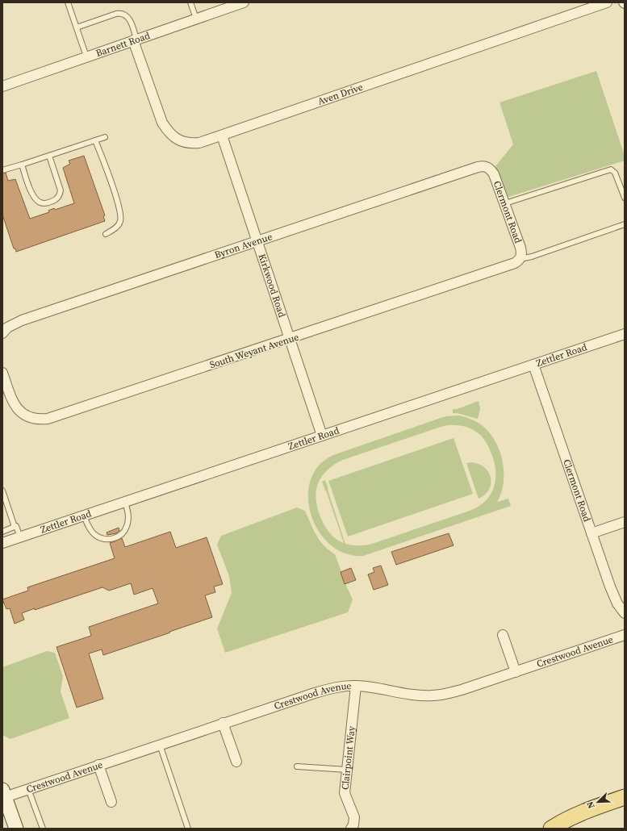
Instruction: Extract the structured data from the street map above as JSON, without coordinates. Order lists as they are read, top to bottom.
{
  "streets": {
    "street": [
      "Barnett Road",
      "Aven Drive",
      "Clermont Road",
      "Byron Avenue",
      "Kirkwood Road",
      "South Weyant Avenue",
      "Zettler Road",
      "Crestwood Avenue",
      "Clairpoint Way"
    ]
  },
  "crossings": [
    ["Barnett Road", "Aven Drive"],
    ["Aven Drive", "Kirkwood Road"],
    ["Clermont Road", "Byron Avenue"],
    ["Clermont Road", "South Weyant Avenue"],
    ["Clermont Road", "Zettler Road"],
    ["Byron Avenue", "Kirkwood Road"],
    ["Kirkwood Road", "South Weyant Avenue"],
    ["Kirkwood Road", "Zettler Road"],
    ["Crestwood Avenue", "Clairpoint Way"]
  ],
  "north": "bottom left"
}
